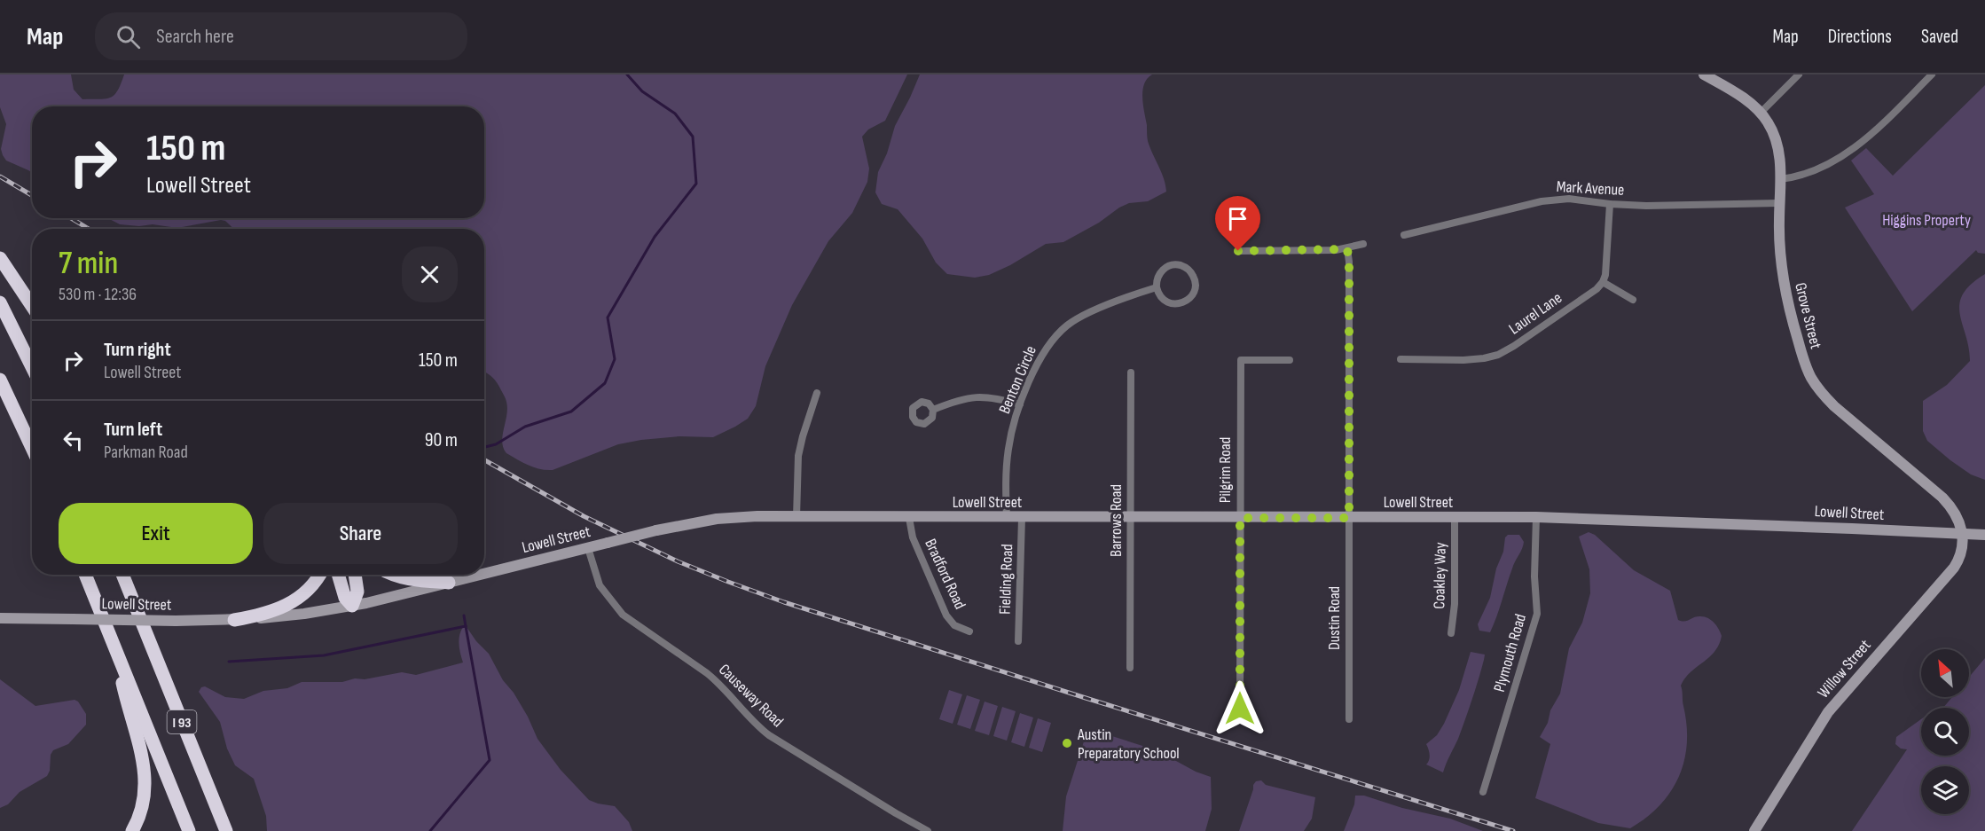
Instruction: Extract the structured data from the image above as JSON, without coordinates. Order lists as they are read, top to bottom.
{
  "streets": {
    "highway": ["I 93"],
    "main road": ["Grove Street", "Lowell Street", "Willow Street"],
    "street": [
      "Mark Avenue",
      "Laurel Lane",
      "Benton Circle",
      "Pilgrim Road",
      "Barrows Road",
      "Bradford Road",
      "Coakley Way",
      "Fielding Road",
      "Dustin Road",
      "Plymouth Road",
      "Causeway Road"
    ]
  },
  "crossings": [
    ["Mark Avenue", "Grove Street"],
    ["Grove Street", "Lowell Street"],
    ["Grove Street", "Willow Street"],
    ["Benton Circle", "Lowell Street"],
    ["Pilgrim Road", "Lowell Street"],
    ["Lowell Street", "Barrows Road"],
    ["Lowell Street", "Bradford Road"],
    ["Lowell Street", "Coakley Way"],
    ["Lowell Street", "Fielding Road"],
    ["Lowell Street", "Dustin Road"],
    ["Lowell Street", "Plymouth Road"],
    ["Lowell Street", "Willow Street"],
    ["Lowell Street", "Causeway Road"]
  ],
  "parks": ["Higgins Property"],
  "places": ["Austin Preparatory School"],
  "north": "top left",
  "page": {
    "header": "Map",
    "search": "Search here",
    "nav": ["Map", "Directions", "Saved"],
    "turn": ["150 m", "Lowell Street"],
    "heading": ["7 min", "530 m · 12:36"],
    "list": [
      {
        "name": "Turn right",
        "note": "Lowell Street",
        "value": "150 m"
      },
      {
        "name": "Turn left",
        "note": "Parkman Road",
        "value": "90 m"
      }
    ],
    "buttons": ["Exit", "Share"]
  }
}
